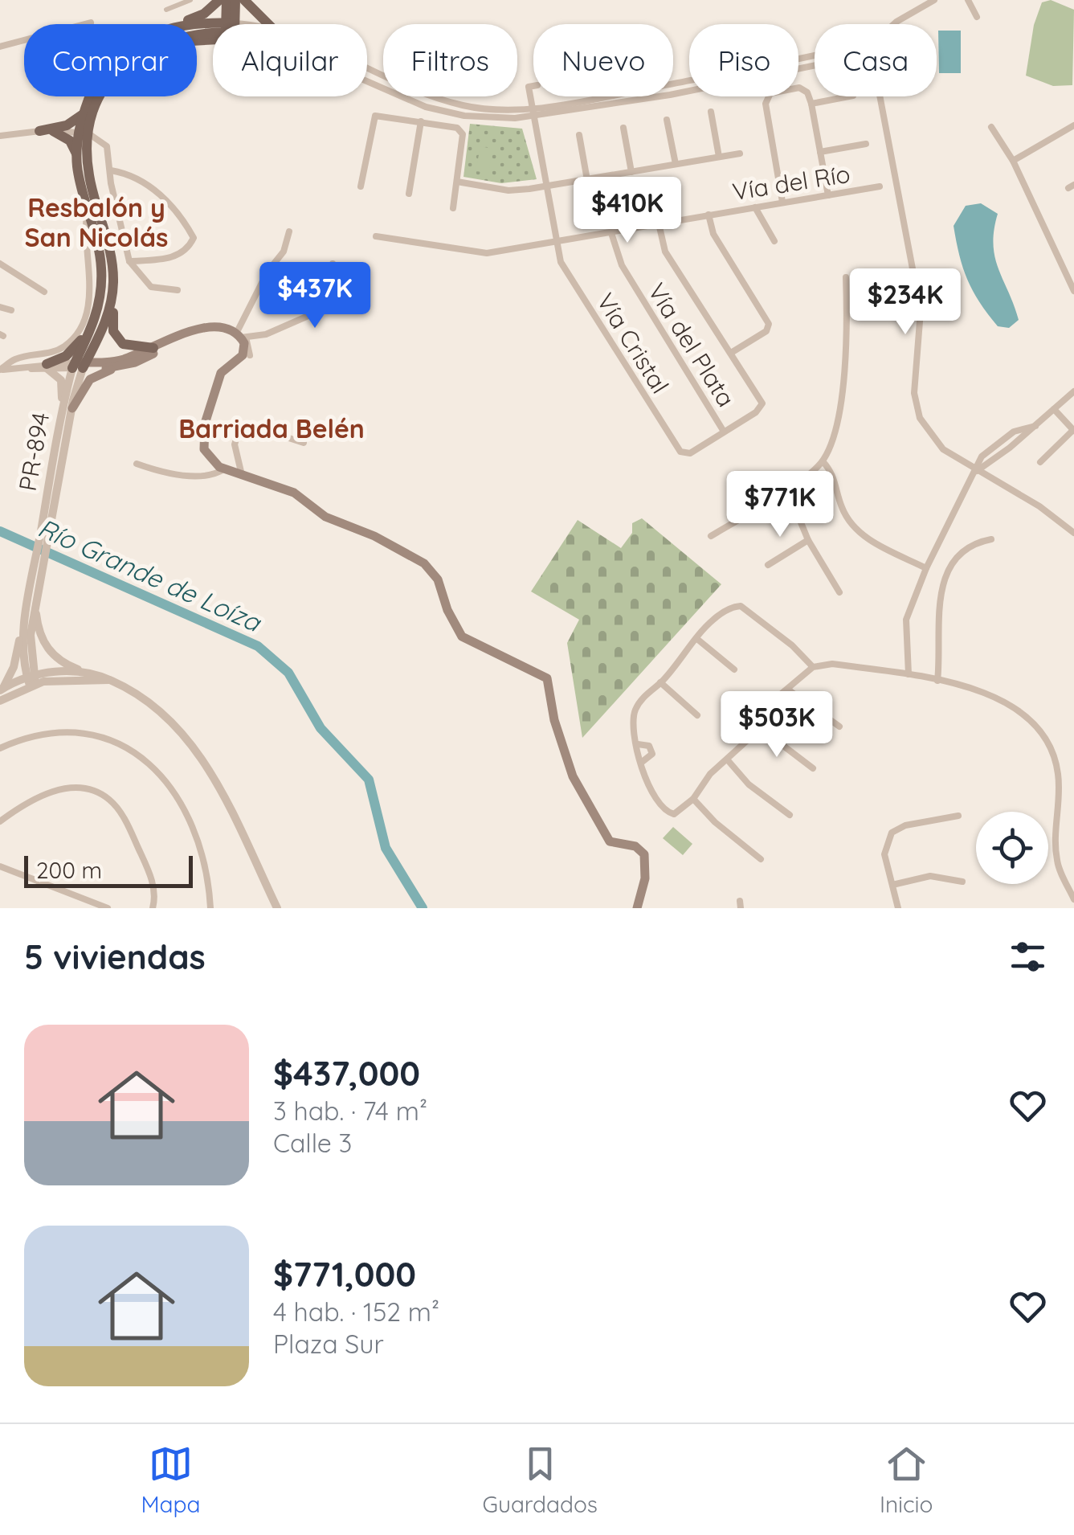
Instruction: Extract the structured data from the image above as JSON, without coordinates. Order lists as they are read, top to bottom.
{
  "streets": {
    "street": [
      "Vía del Río",
      "Vía Cristal",
      "Vía del Plata",
      "PR-894"
    ]
  },
  "crossings": [
    ["Vía del Río", "Vía Cristal"],
    ["Vía del Río", "Vía del Plata"],
    ["Vía Cristal", "Vía del Plata"]
  ],
  "districts": ["Resbalón y San Nicolás", "Barriada Belén"],
  "water": ["Río Grande de Loíza"],
  "scale_bar": "200 m",
  "page": {
    "chip": [
      "Comprar",
      "Alquilar",
      "Filtros",
      "Nuevo",
      "Piso",
      "Casa"
    ],
    "price": [
      "$410K",
      "$437K",
      "$234K",
      "$771K",
      "$503K"
    ],
    "scale": "200 m",
    "heading": "5 viviendas",
    "list": [
      {
        "name": "$437,000",
        "note": "3 hab. · 74 m² · Calle 3"
      },
      {
        "name": "$771,000",
        "note": "4 hab. · 152 m² · Plaza Sur"
      }
    ],
    "tabs": ["Mapa", "Guardados", "Inicio"]
  }
}
